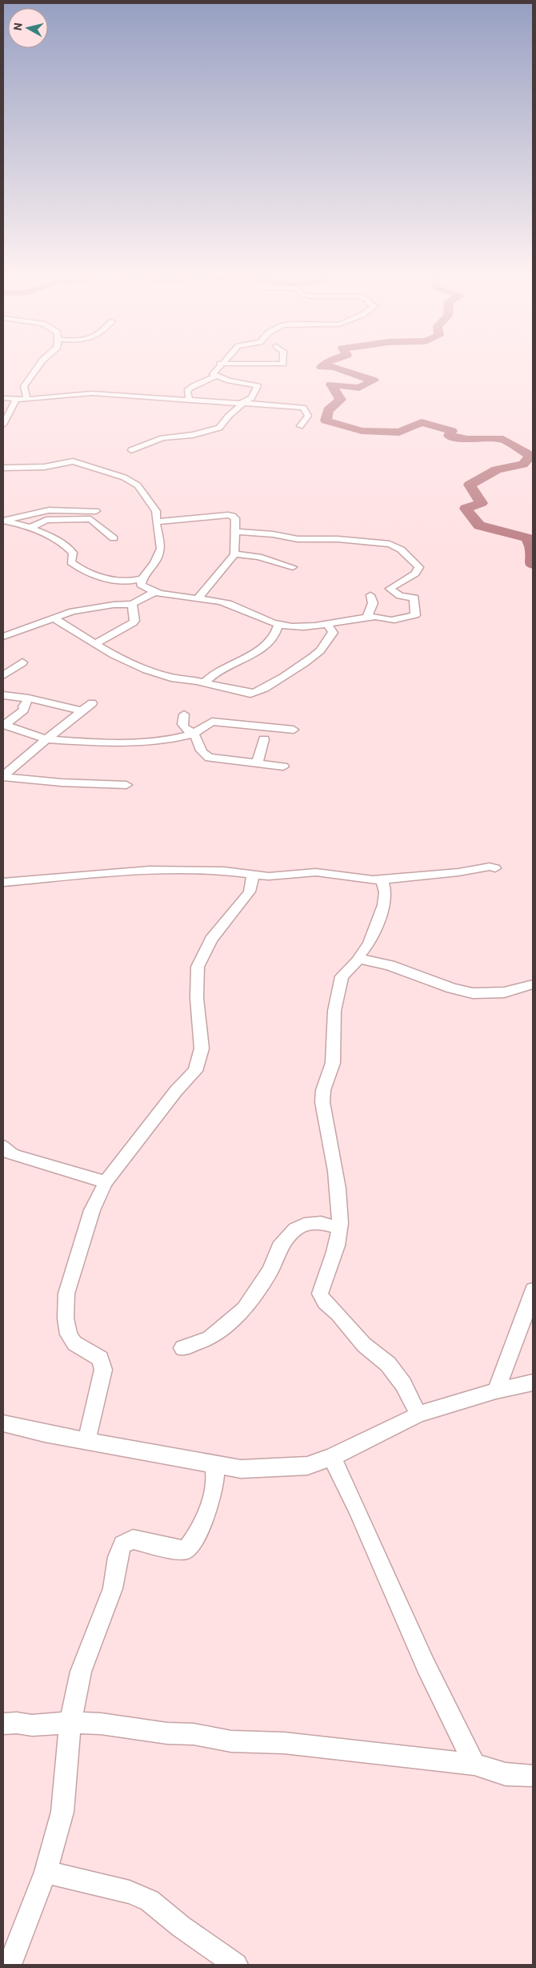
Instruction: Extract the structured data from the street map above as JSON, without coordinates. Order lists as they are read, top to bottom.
{
  "north": "left"
}
